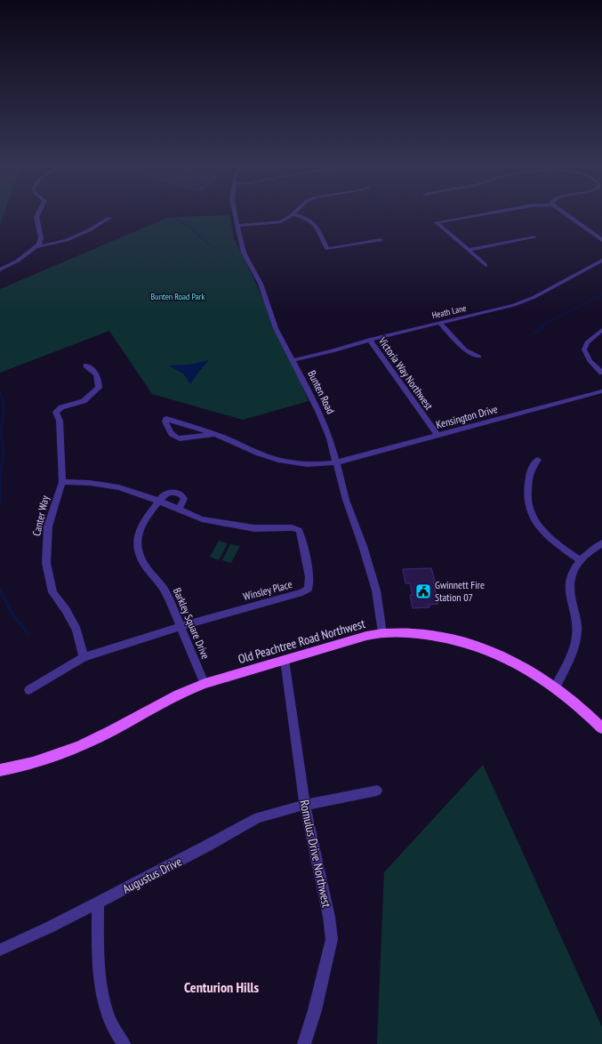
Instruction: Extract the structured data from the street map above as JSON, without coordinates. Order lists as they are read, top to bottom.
{
  "streets": {
    "main road": ["Old Peachtree Road Northwest"],
    "street": [
      "Heath Lane",
      "Victoria Way Northwest",
      "Bunten Road",
      "Kensington Drive",
      "Canter Way",
      "Winsley Place",
      "Barkley Square Drive",
      "Romulus Drive Northwest",
      "Augustus Drive"
    ]
  },
  "crossings": [
    ["Heath Lane", "Victoria Way Northwest"],
    ["Heath Lane", "Bunten Road"],
    ["Victoria Way Northwest", "Kensington Drive"],
    ["Bunten Road", "Kensington Drive"],
    ["Bunten Road", "Old Peachtree Road Northwest"],
    ["Canter Way", "Winsley Place"],
    ["Winsley Place", "Barkley Square Drive"],
    ["Barkley Square Drive", "Old Peachtree Road Northwest"],
    ["Old Peachtree Road Northwest", "Romulus Drive Northwest"],
    ["Romulus Drive Northwest", "Augustus Drive"]
  ],
  "districts": ["Centurion Hills"],
  "parks": ["Bunten Road Park"],
  "places": {
    "public building": ["Gwinnett Fire Station 07"]
  }
}
